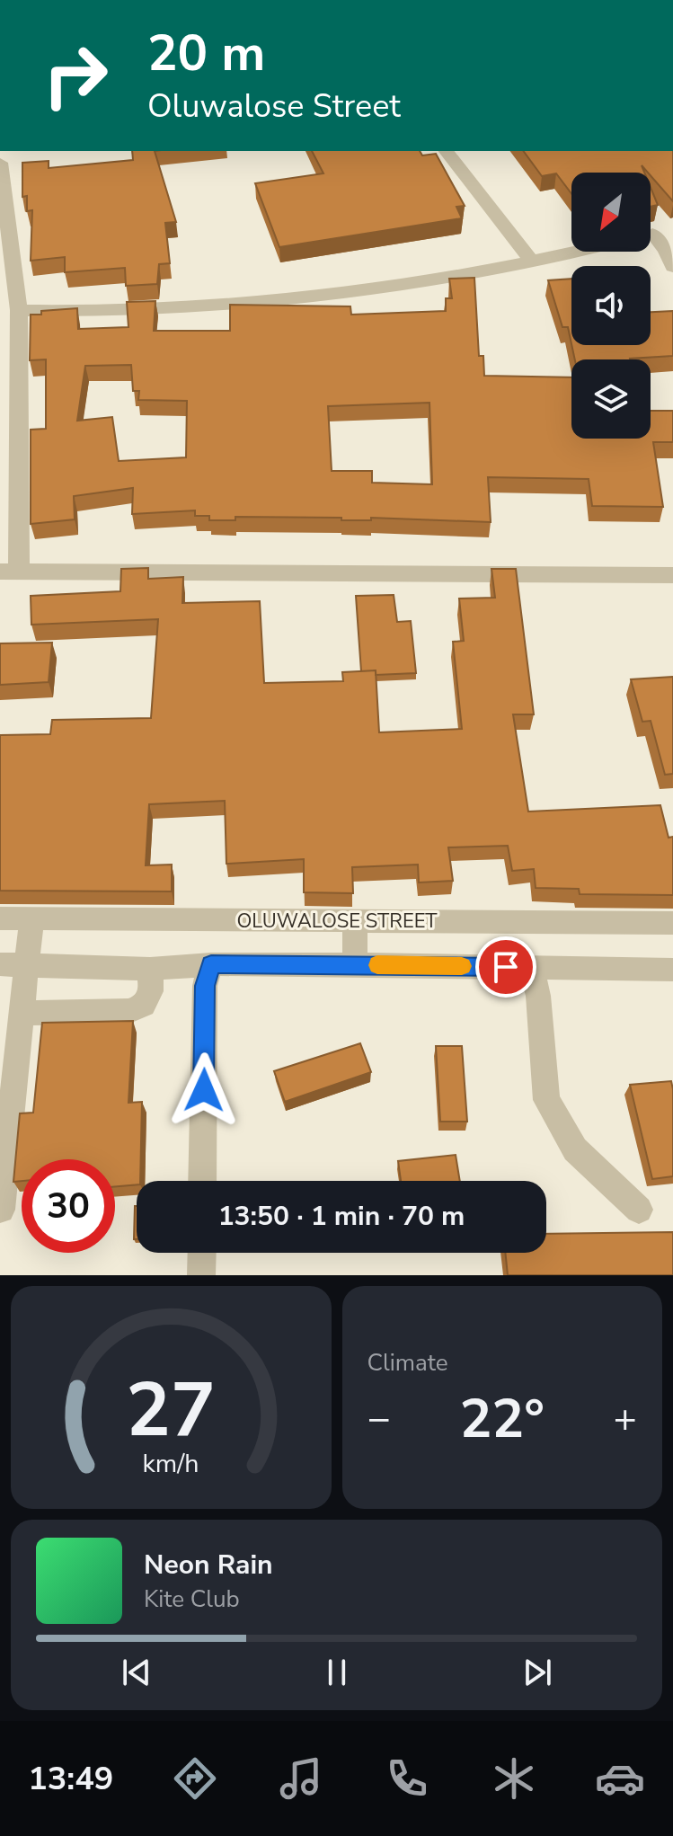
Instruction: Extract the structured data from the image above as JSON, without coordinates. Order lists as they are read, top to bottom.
{
  "streets": {
    "street": ["OLUWALOSE STREET"]
  },
  "north": "bottom left",
  "page": {
    "turn": ["20 m", "Oluwalose Street"],
    "limit": "30",
    "trip": "13:50 · 1 min · 70 m",
    "tile": "Climate",
    "heat": ["−", "22°", "+"],
    "song": ["Neon Rain", "Kite Club"],
    "tabs": "13:49",
    "gauge": ["27", "km/h"]
  }
}
